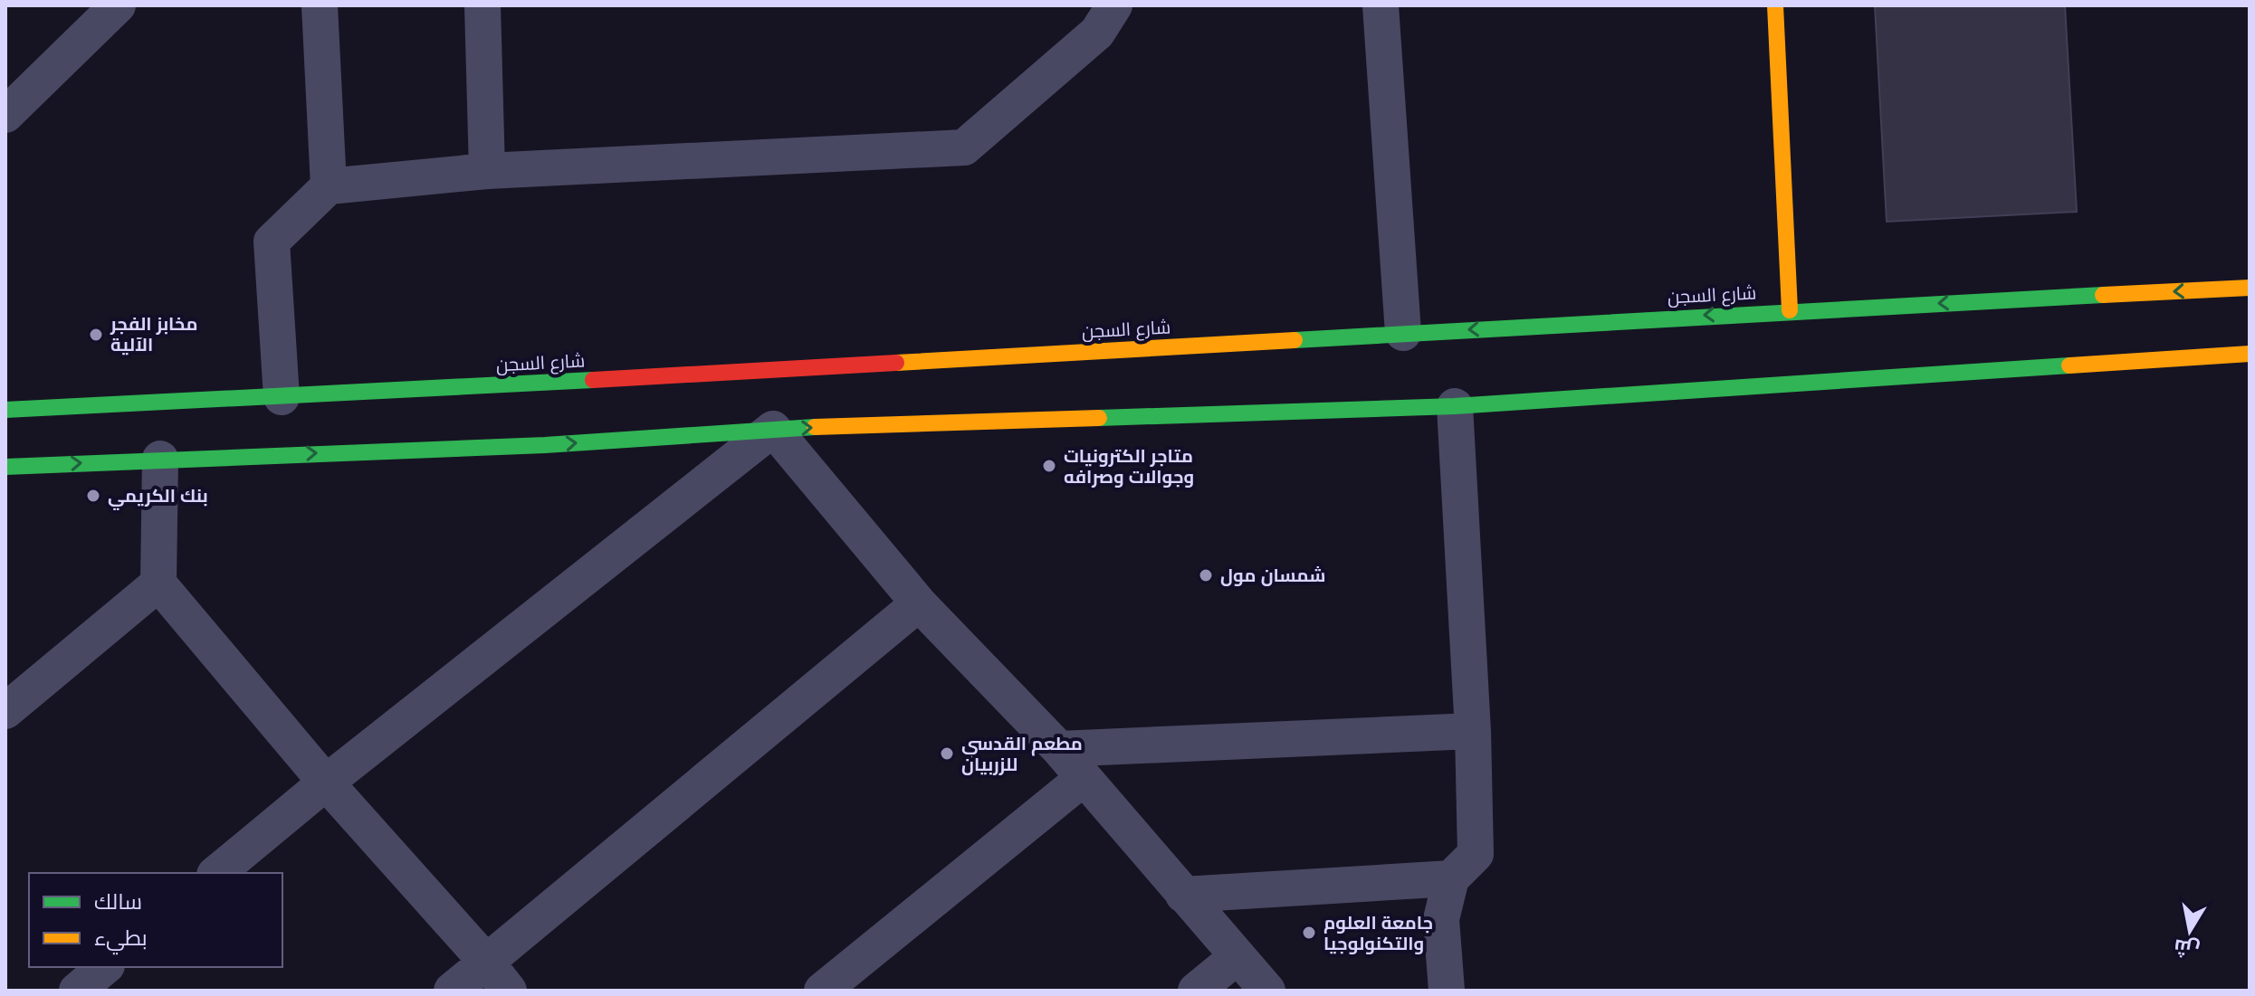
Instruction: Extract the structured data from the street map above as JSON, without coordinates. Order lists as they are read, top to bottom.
{
  "streets": {
    "main road": ["شارع السجن"]
  },
  "places": [
    "مخابز الفجر الآلية",
    "متاجر الكترونيات وجوالات وصرافه",
    "بنك الكريمي",
    "شمسان مول",
    "مطعم القدسي للزربيان",
    "جامعة العلوم والتكنولوجيا"
  ],
  "legend": ["سالك", "بطيء"],
  "north": "bottom"
}
